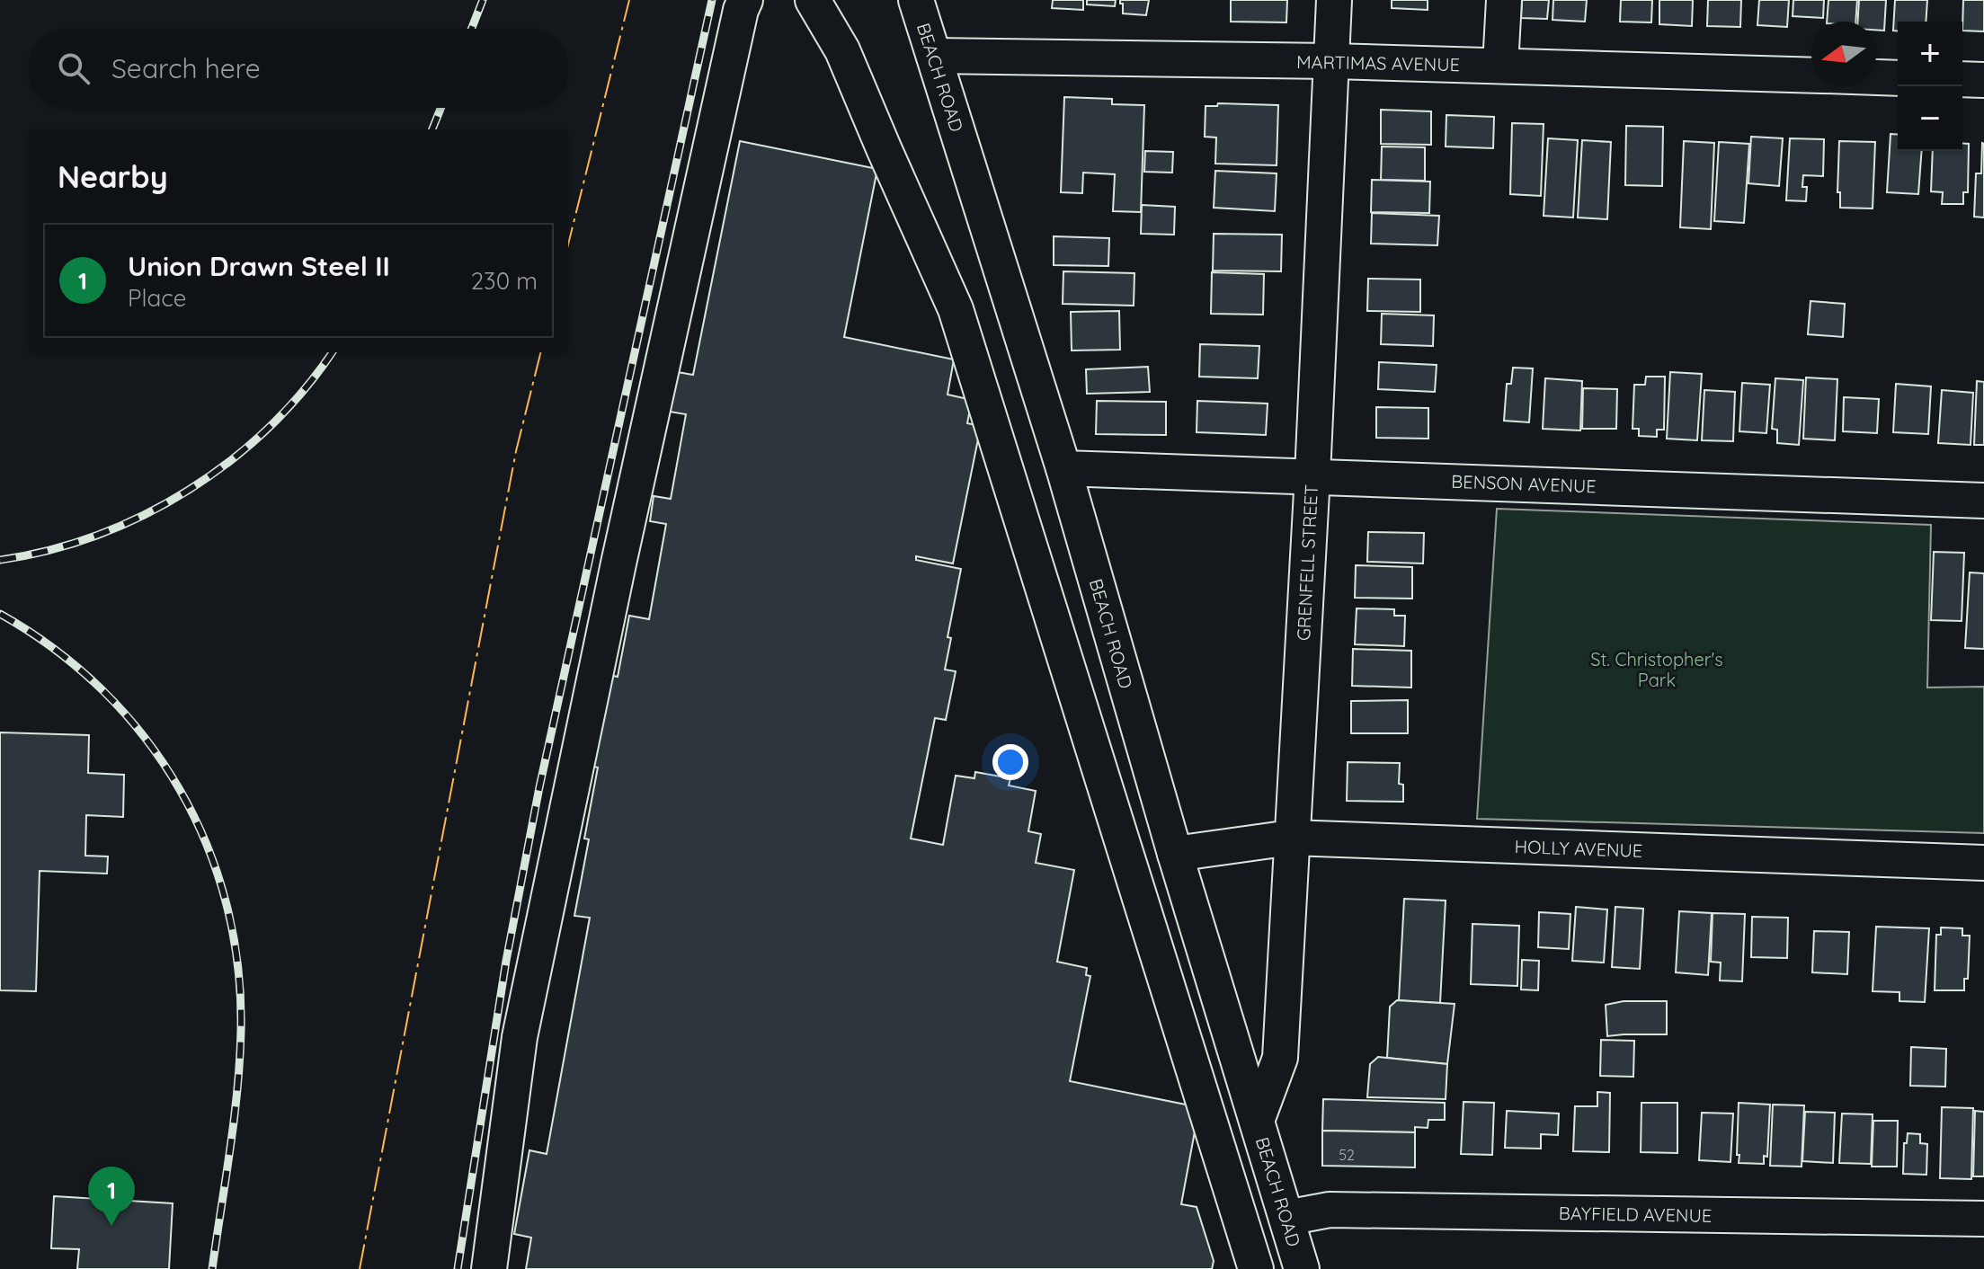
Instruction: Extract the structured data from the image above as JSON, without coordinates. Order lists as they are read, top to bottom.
{
  "streets": {
    "street": [
      "MARTIMAS AVENUE",
      "BEACH ROAD",
      "BENSON AVENUE",
      "GRENFELL STREET",
      "HOLLY AVENUE",
      "BAYFIELD AVENUE"
    ]
  },
  "crossings": [
    ["MARTIMAS AVENUE", "BEACH ROAD"],
    ["MARTIMAS AVENUE", "GRENFELL STREET"],
    ["BEACH ROAD", "BENSON AVENUE"],
    ["BEACH ROAD", "GRENFELL STREET"],
    ["BEACH ROAD", "HOLLY AVENUE"],
    ["BEACH ROAD", "BAYFIELD AVENUE"],
    ["BENSON AVENUE", "GRENFELL STREET"],
    ["GRENFELL STREET", "HOLLY AVENUE"]
  ],
  "parks": ["St. Christopher's Park"],
  "house_numbers": ["52"],
  "north": "left",
  "page": {
    "map_buttons": ["+", "−"],
    "search": "Search here",
    "heading": "Nearby",
    "list": [
      {
        "mark": "1",
        "name": "Union Drawn Steel II",
        "note": "Place",
        "value": "230 m"
      }
    ],
    "pins": "1"
  }
}
